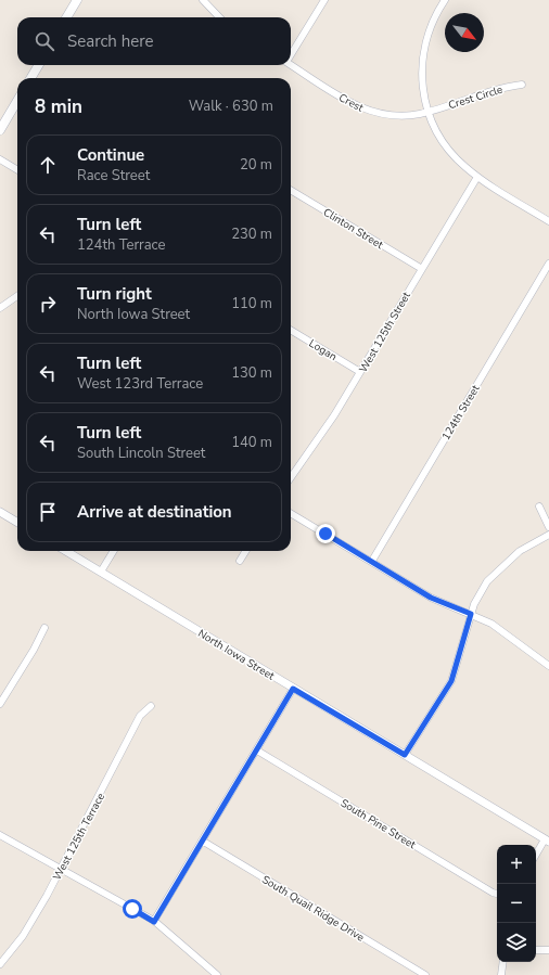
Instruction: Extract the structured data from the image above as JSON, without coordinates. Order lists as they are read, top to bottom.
{
  "streets": {
    "street": [
      "Crest Circle",
      "Crest",
      "Clinton Street",
      "West 125th Street",
      "Logan",
      "124th Street",
      "North Iowa Street",
      "South Pine Street",
      "West 125th Terrace",
      "South Quail Ridge Drive"
    ]
  },
  "crossings": [
    ["Crest Circle", "Crest"],
    ["Clinton Street", "West 125th Street"],
    ["West 125th Street", "Logan"]
  ],
  "north": "bottom right",
  "page": {
    "search": "Search here",
    "heading": ["8 min", "Walk · 630 m"],
    "list": [
      ["Continue", "Race Street", "20 m"],
      ["Turn left", "124th Terrace", "230 m"],
      ["Turn right", "North Iowa Street", "110 m"],
      ["Turn left", "West 123rd Terrace", "130 m"],
      ["Turn left", "South Lincoln Street", "140 m"],
      "Arrive at destination"
    ],
    "map_buttons": ["+", "−"]
  }
}
